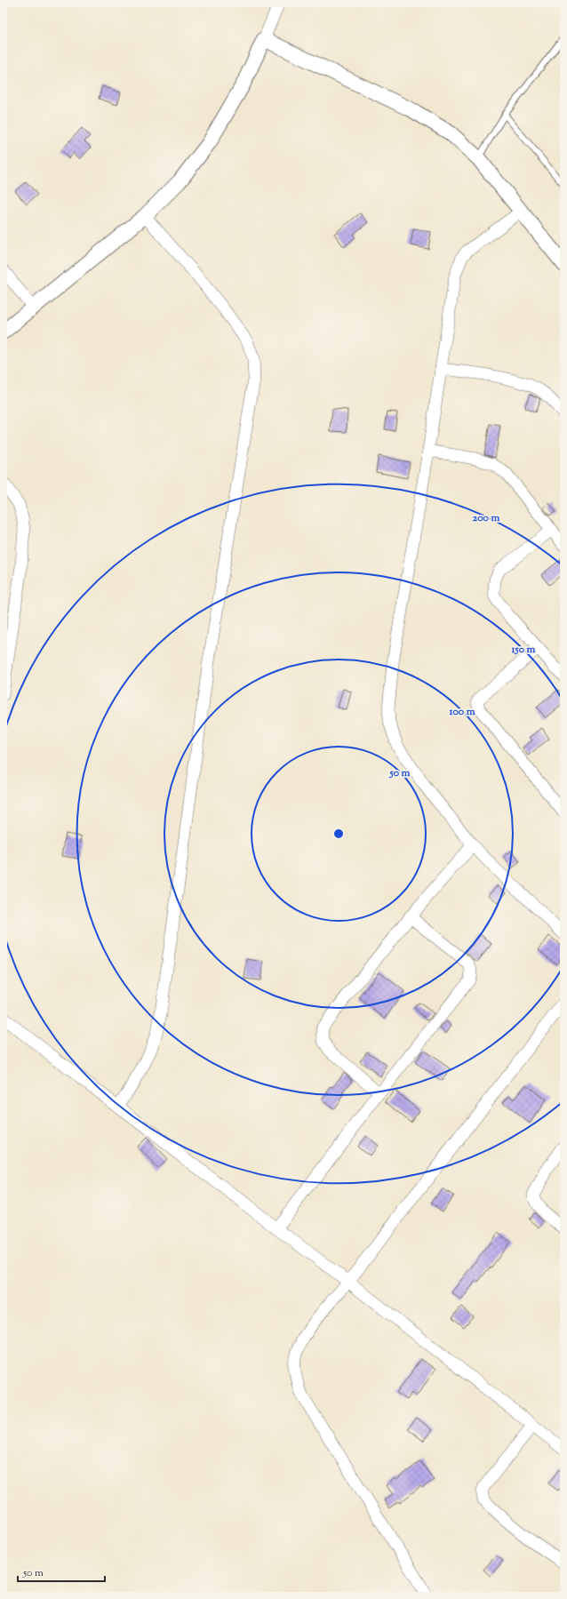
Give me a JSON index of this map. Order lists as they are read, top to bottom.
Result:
{
  "scale_bar": "50 m",
  "rings": [
    "200 m",
    "150 m",
    "100 m",
    "50 m"
  ]
}
